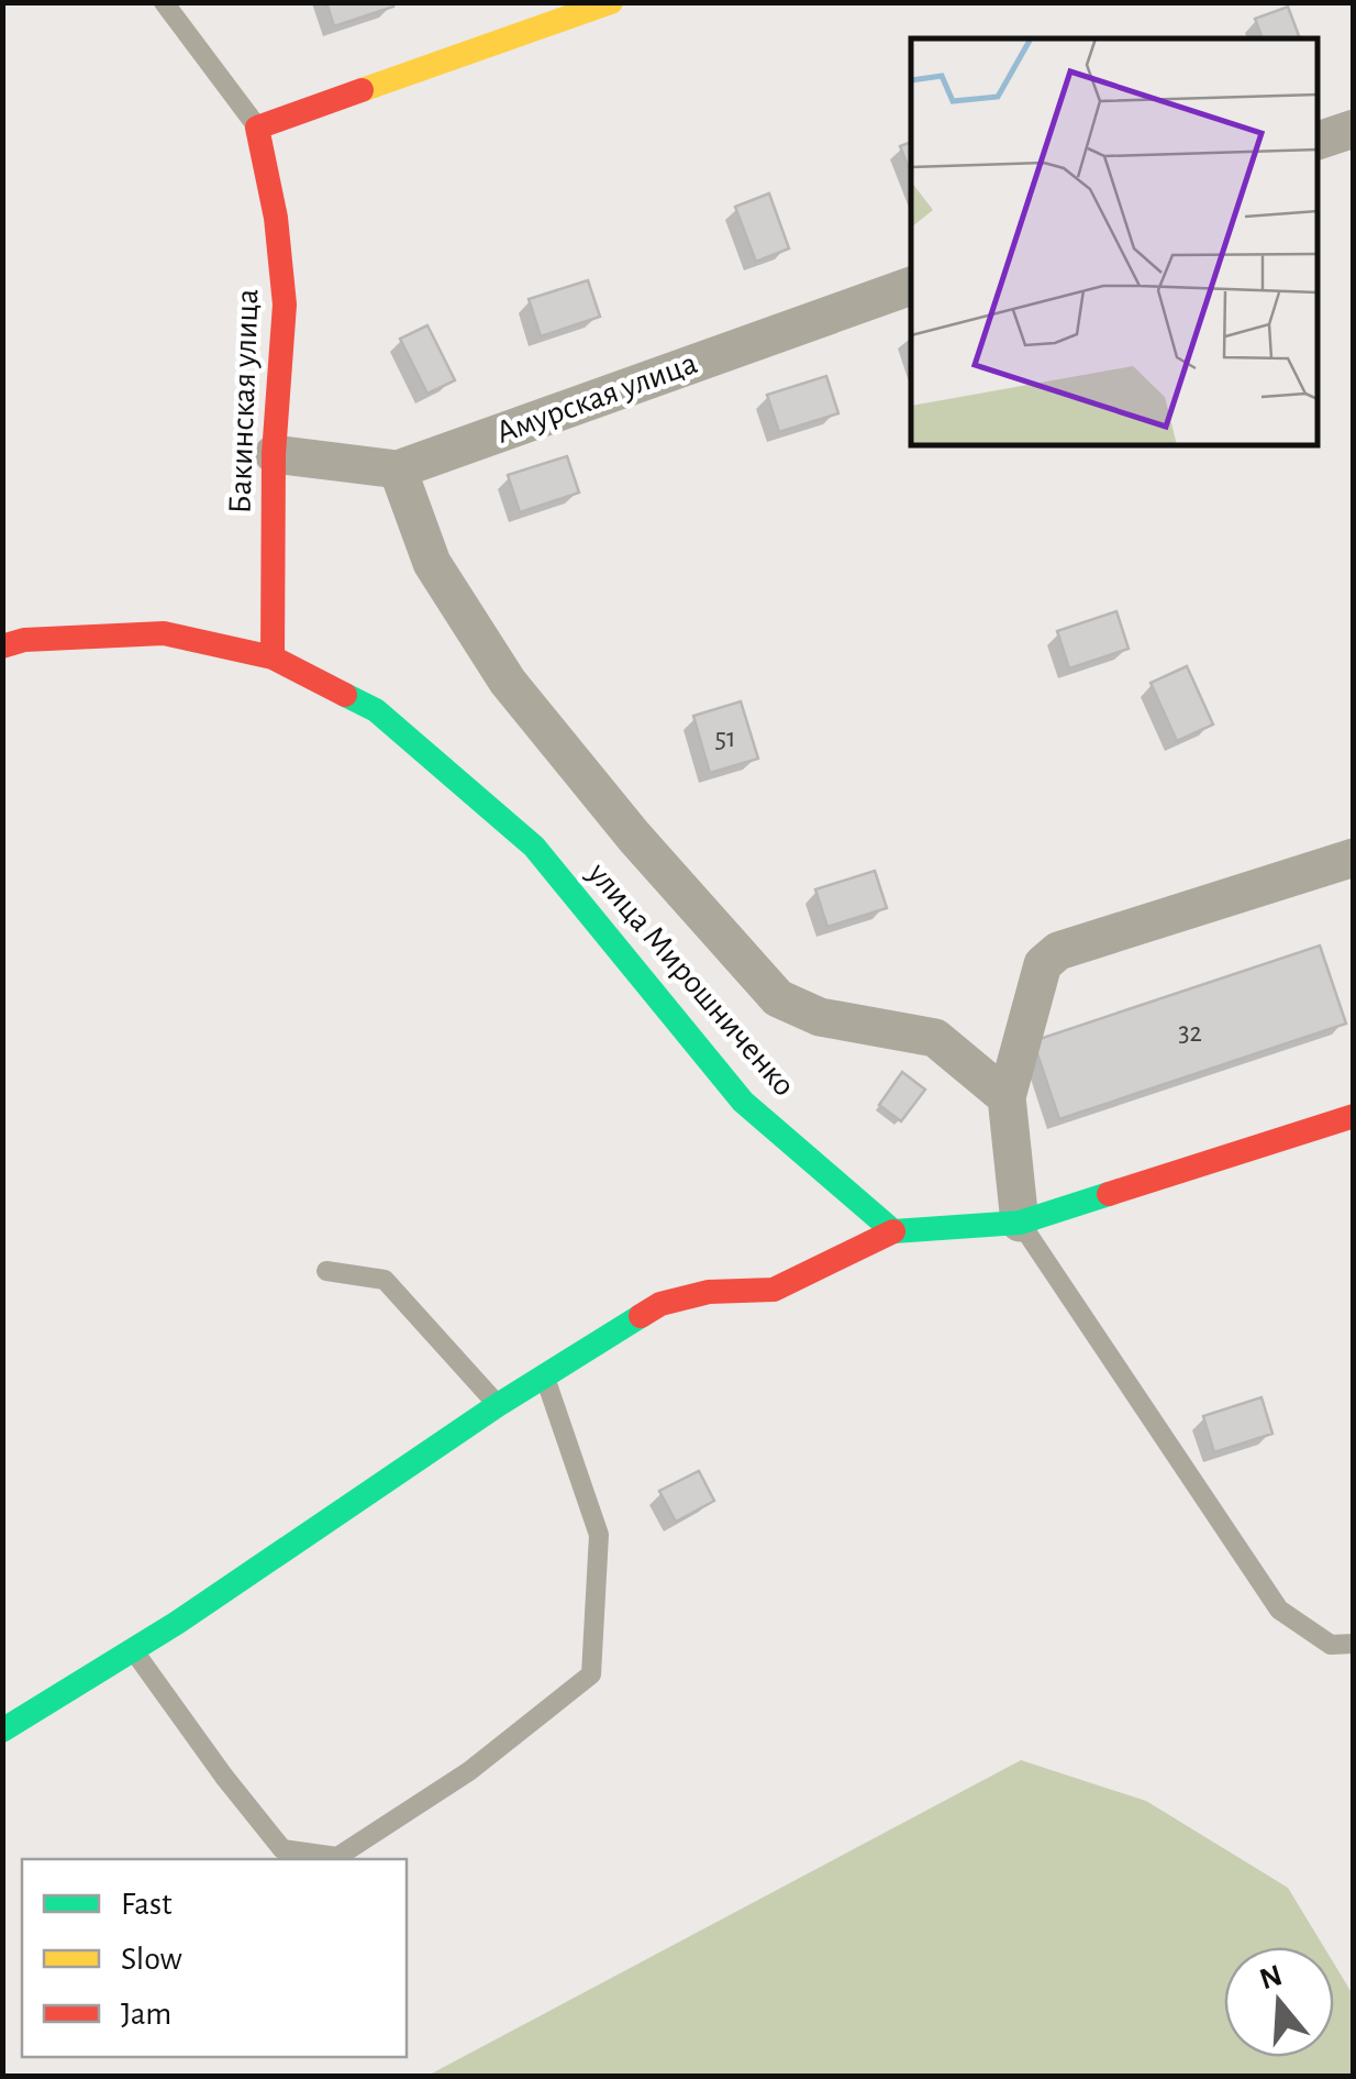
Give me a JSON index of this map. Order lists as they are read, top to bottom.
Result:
{
  "streets": {
    "street": ["Амурская улица", "Бакинская улица", "улица Мирошниченко"]
  },
  "crossings": [
    ["Амурская улица", "Бакинская улица"],
    ["Бакинская улица", "улица Мирошниченко"]
  ],
  "house_numbers": ["51", "32"],
  "legend": ["Fast", "Slow", "Jam"],
  "north": "top"
}
